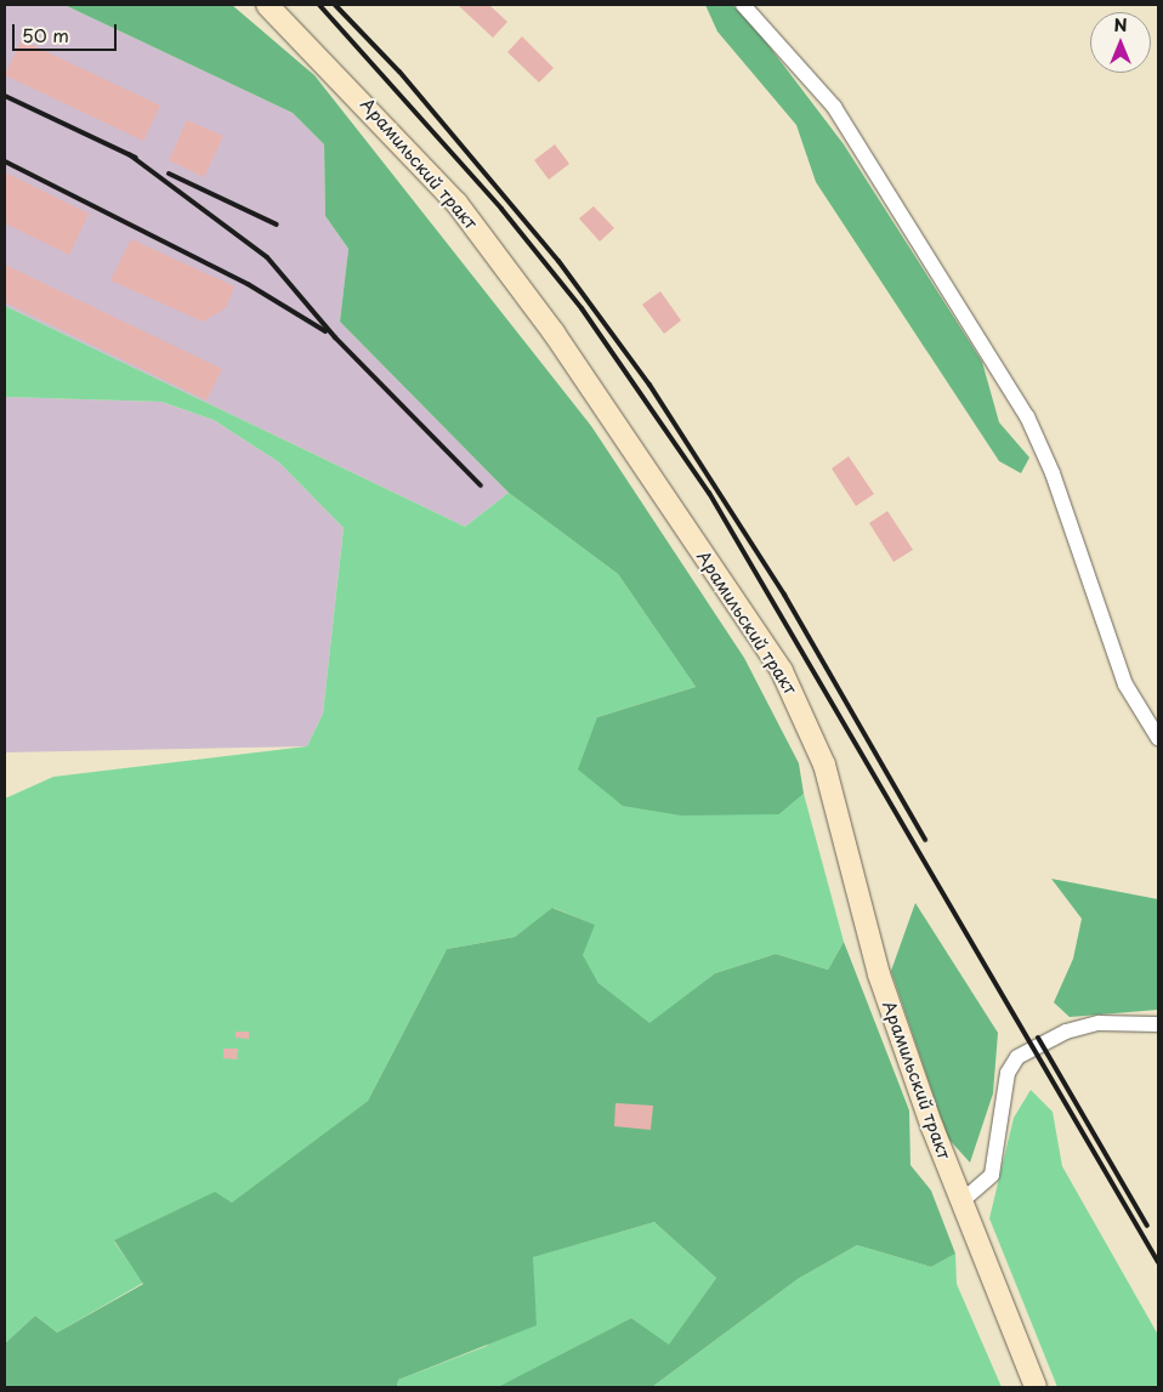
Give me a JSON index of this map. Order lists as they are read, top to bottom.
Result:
{
  "streets": {
    "main road": ["Арамильский тракт"]
  },
  "scale_bar": "50 m",
  "north": "top"
}
